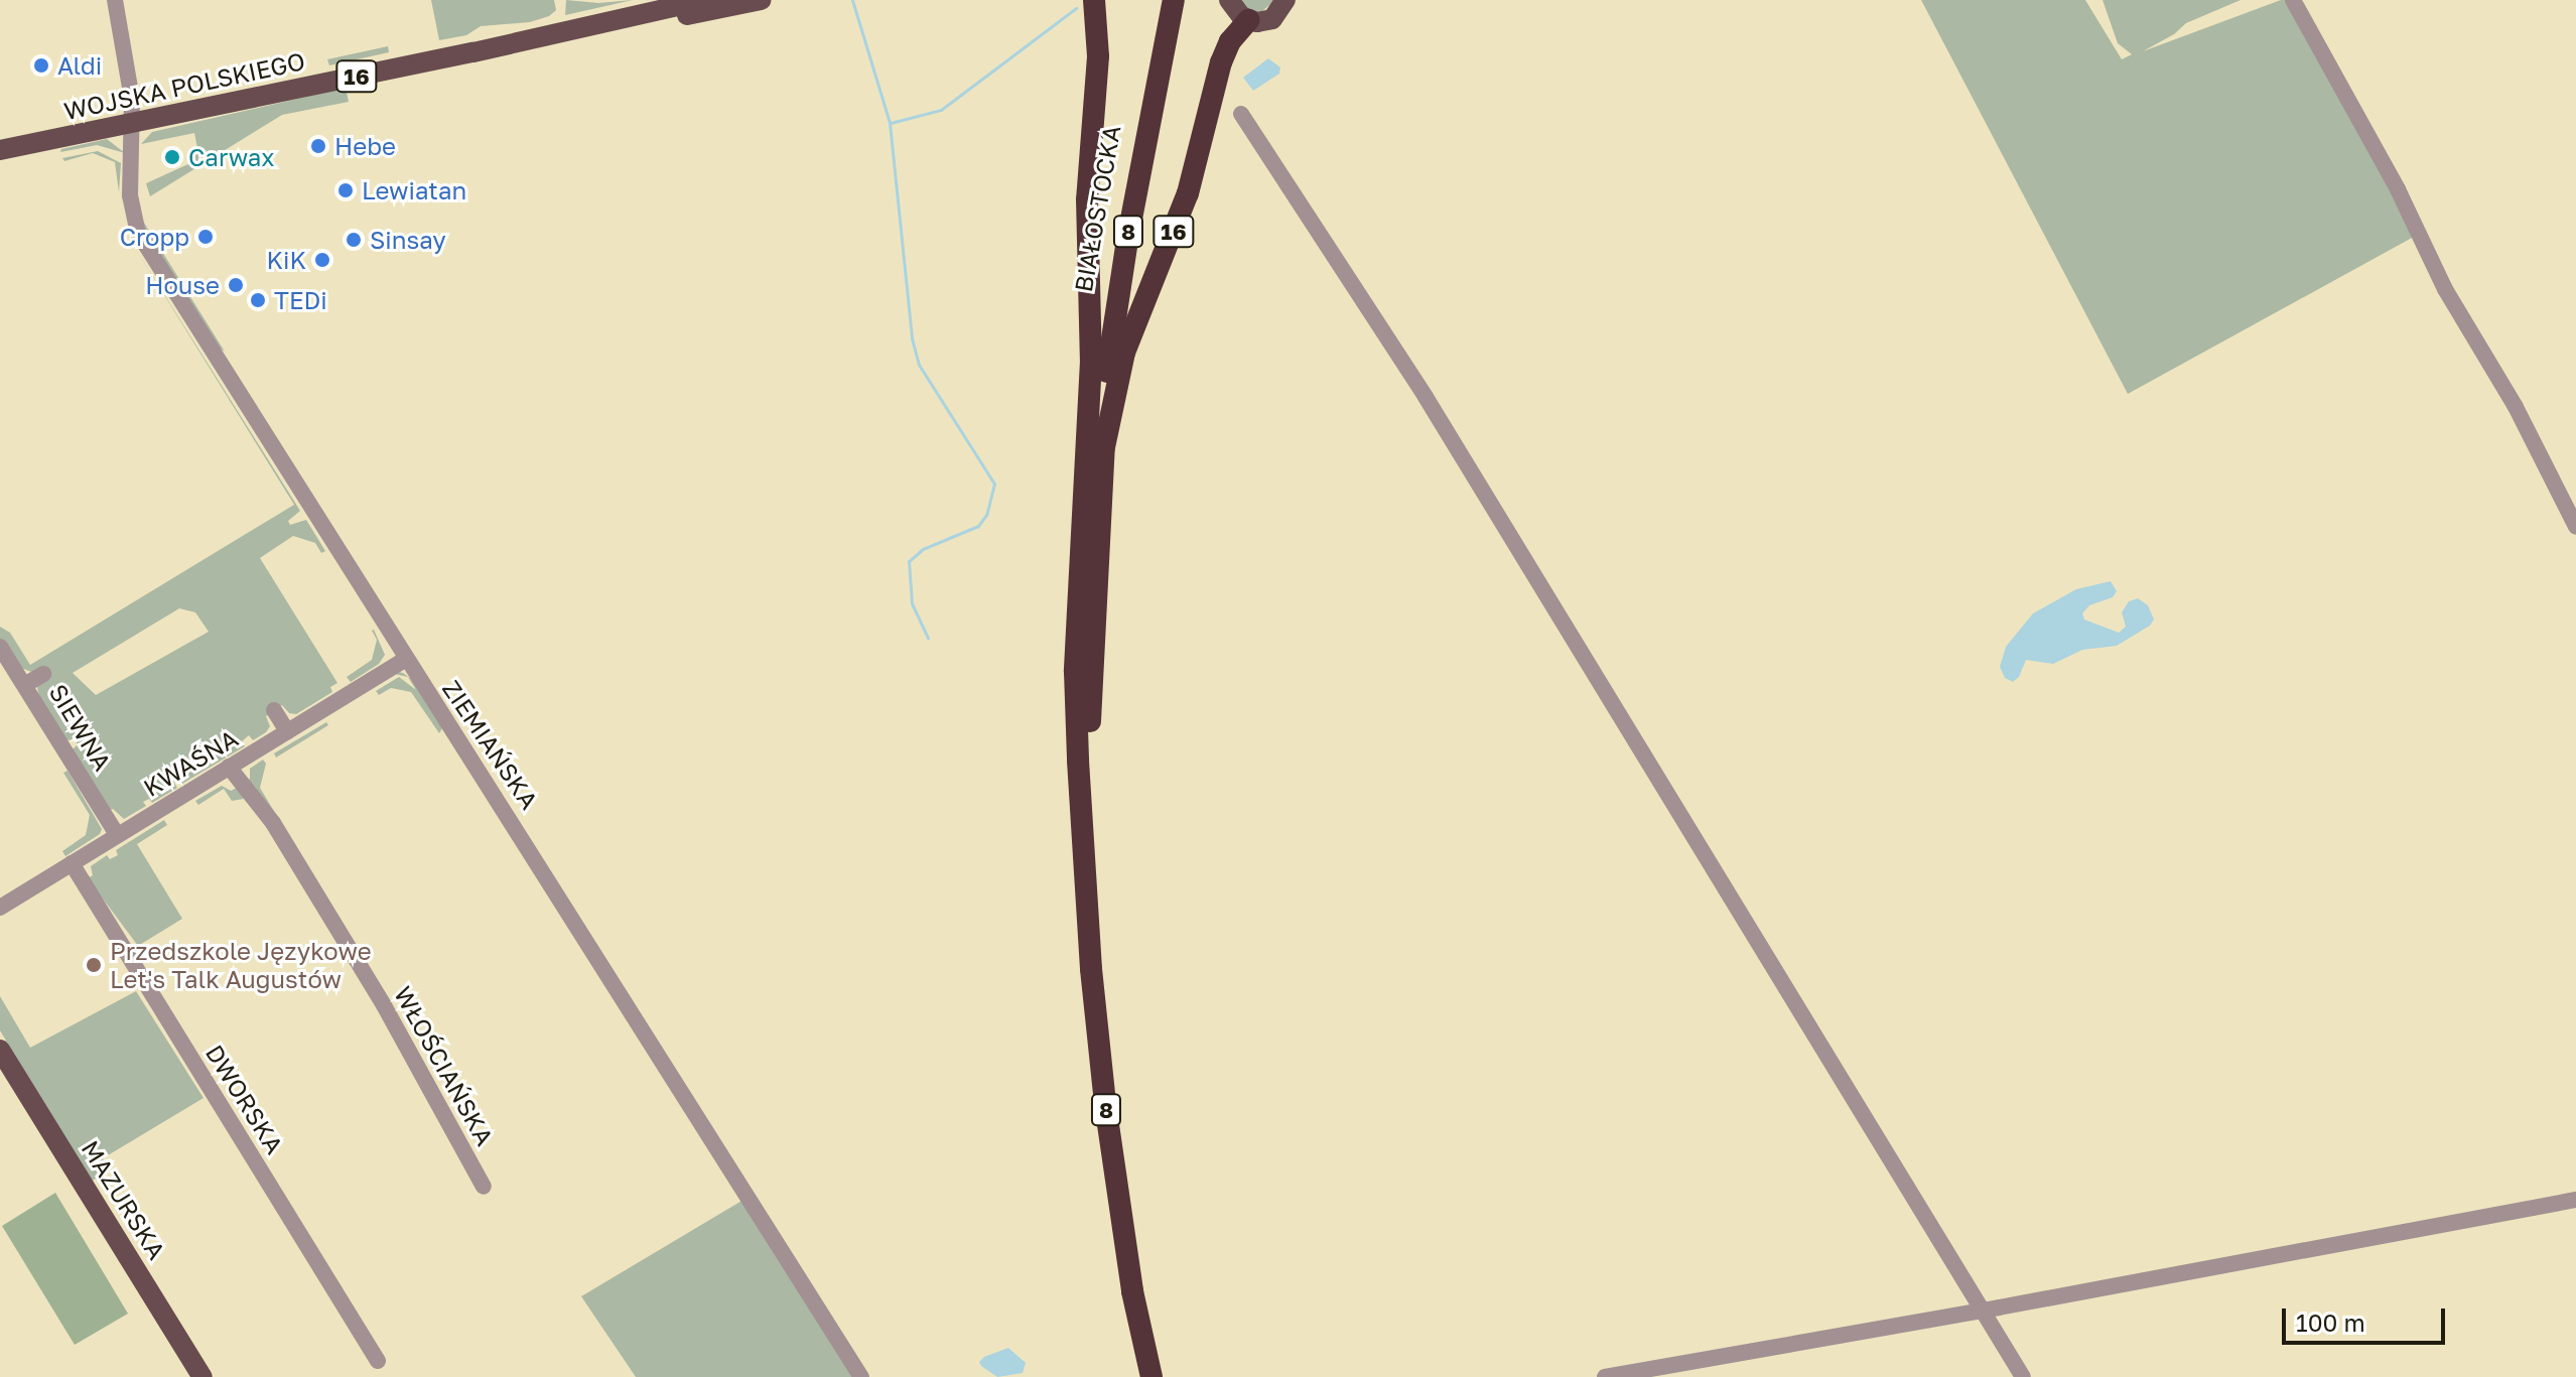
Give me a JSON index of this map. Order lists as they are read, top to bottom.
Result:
{
  "streets": {
    "highway": ["16", "BIAŁOSTOCKA", "8"],
    "main road": ["WOJSKA POLSKIEGO", "MAZURSKA"],
    "street": [
      "SIEWNA",
      "ZIEMIAŃSKA",
      "KWAŚNA",
      "WŁOŚCIAŃSKA",
      "DWORSKA"
    ]
  },
  "crossings": [
    ["16", "BIAŁOSTOCKA"],
    ["16", "8"],
    ["WOJSKA POLSKIEGO", "ZIEMIAŃSKA"],
    ["BIAŁOSTOCKA", "8"],
    ["SIEWNA", "KWAŚNA"],
    ["ZIEMIAŃSKA", "KWAŚNA"],
    ["KWAŚNA", "WŁOŚCIAŃSKA"],
    ["KWAŚNA", "DWORSKA"]
  ],
  "places": [
    "Aldi",
    "Hebe",
    "Carwax",
    "Lewiatan",
    "Cropp",
    "Sinsay",
    "KiK",
    "House",
    "TEDi",
    "Przedszkole Językowe Let's Talk Augustów"
  ],
  "scale_bar": "100 m"
}
